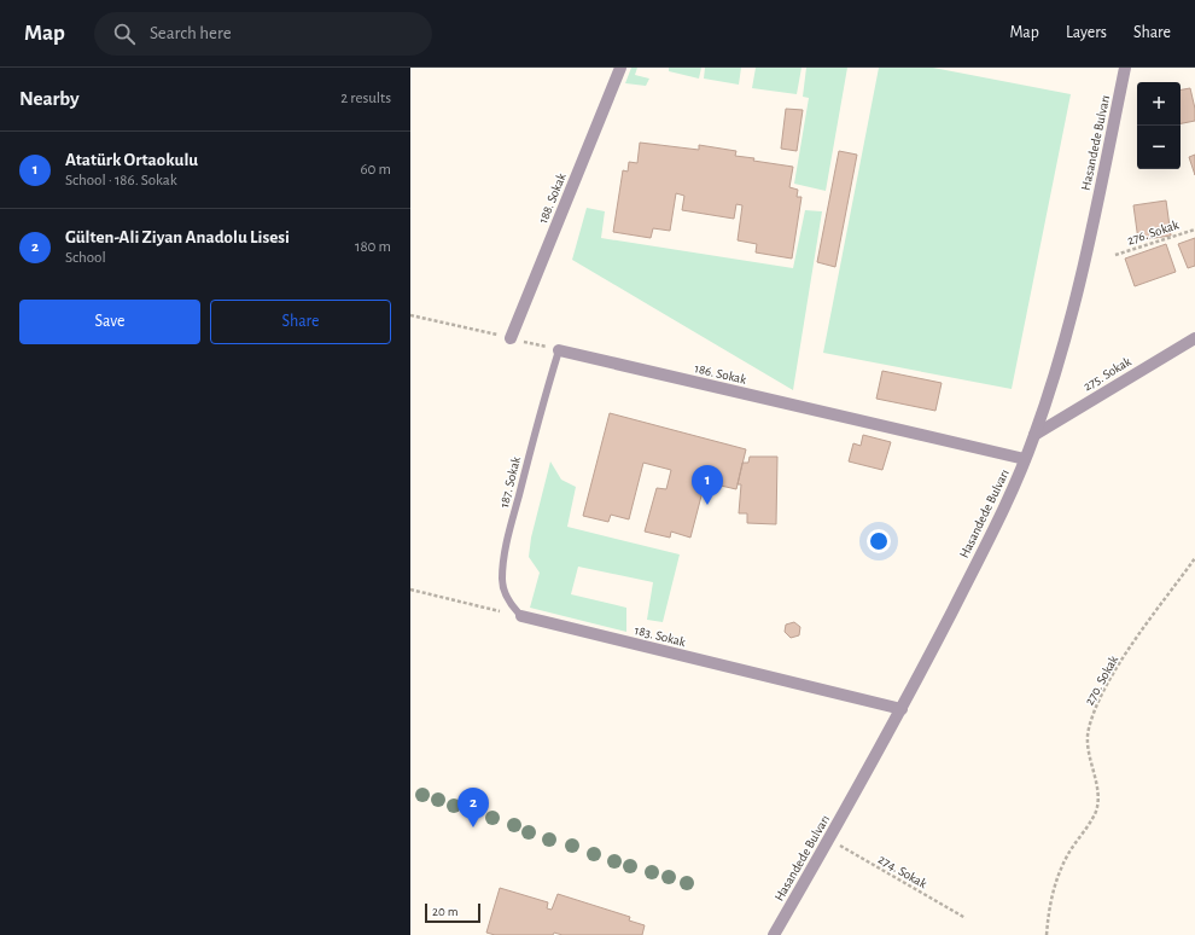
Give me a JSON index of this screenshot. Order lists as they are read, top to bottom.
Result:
{
  "streets": {
    "street": [
      "Hasandede Bulvarı",
      "188. Sokak",
      "186. Sokak",
      "275. Sokak",
      "183. Sokak"
    ],
    "lane": ["187. Sokak"],
    "path": ["276. Sokak", "270. Sokak", "274. Sokak"]
  },
  "crossings": [
    ["Hasandede Bulvarı", "186. Sokak"],
    ["Hasandede Bulvarı", "275. Sokak"],
    ["Hasandede Bulvarı", "183. Sokak"],
    ["Hasandede Bulvarı", "274. Sokak"],
    ["186. Sokak", "187. Sokak"],
    ["187. Sokak", "183. Sokak"]
  ],
  "scale_bar": "20 m",
  "page": {
    "header": "Map",
    "search": "Search here",
    "nav": ["Map", "Layers", "Share"],
    "heading": ["Nearby", "2 results"],
    "map_buttons": ["+", "−"],
    "list": [
      {
        "mark": "1",
        "name": "Atatürk Ortaokulu",
        "note": "School · 186. Sokak",
        "value": "60 m"
      },
      {
        "mark": "2",
        "name": "Gülten-Ali Ziyan Anadolu Lisesi",
        "note": "School",
        "value": "180 m"
      }
    ],
    "buttons": ["Save", "Share"],
    "pins": ["1", "2"],
    "scale": "20 m"
  }
}
